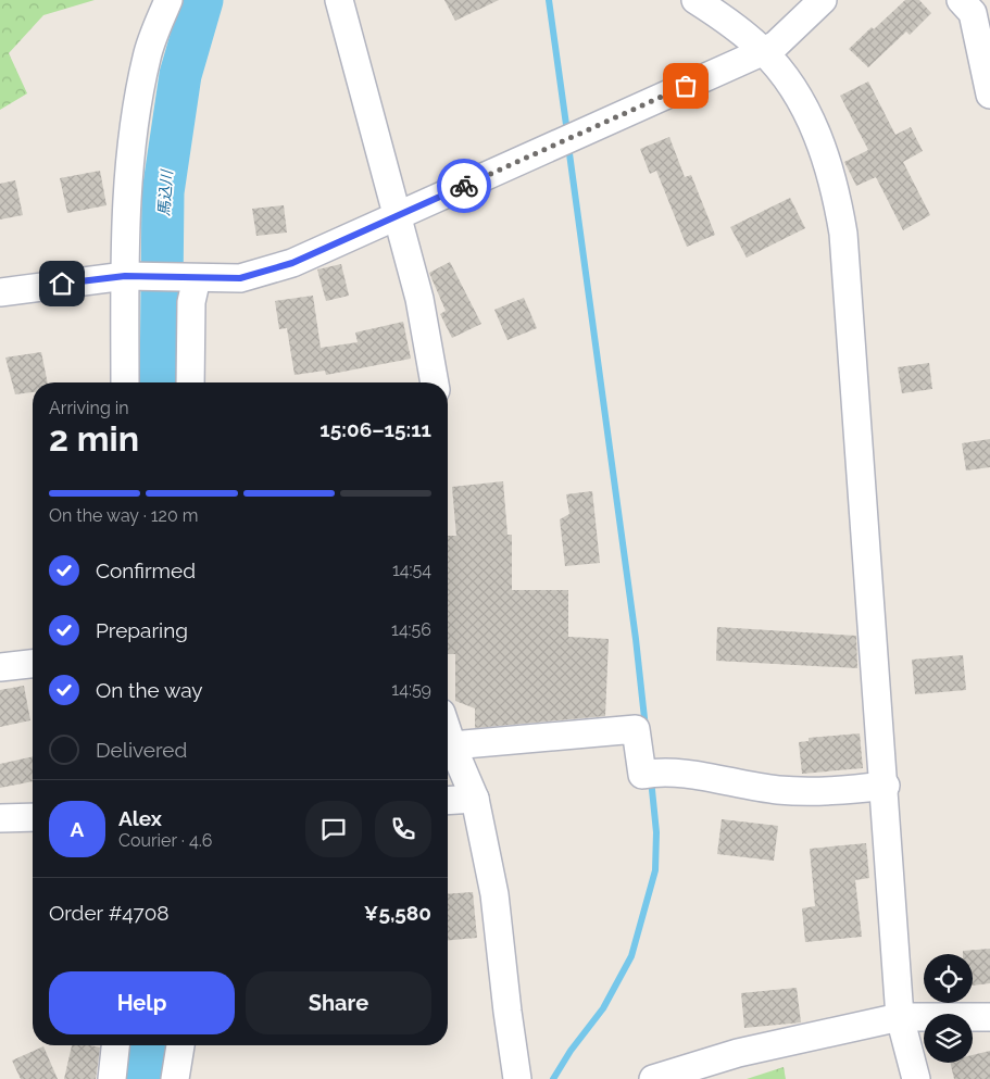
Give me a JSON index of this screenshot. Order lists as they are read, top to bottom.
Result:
{
  "water": ["馬込川"],
  "page": {
    "heading": ["2 min", "Arriving in", "15:06–15:11"],
    "panel": [
      "Alex",
      "Courier · 4.6",
      "Order #4708",
      "¥5,580"
    ],
    "bar": "On the way · 120 m",
    "list": [
      ["Confirmed", "14:54"],
      ["Preparing", "14:56"],
      ["On the way", "14:59"],
      "Delivered"
    ],
    "round": "A",
    "buttons": ["Help", "Share"]
  }
}
